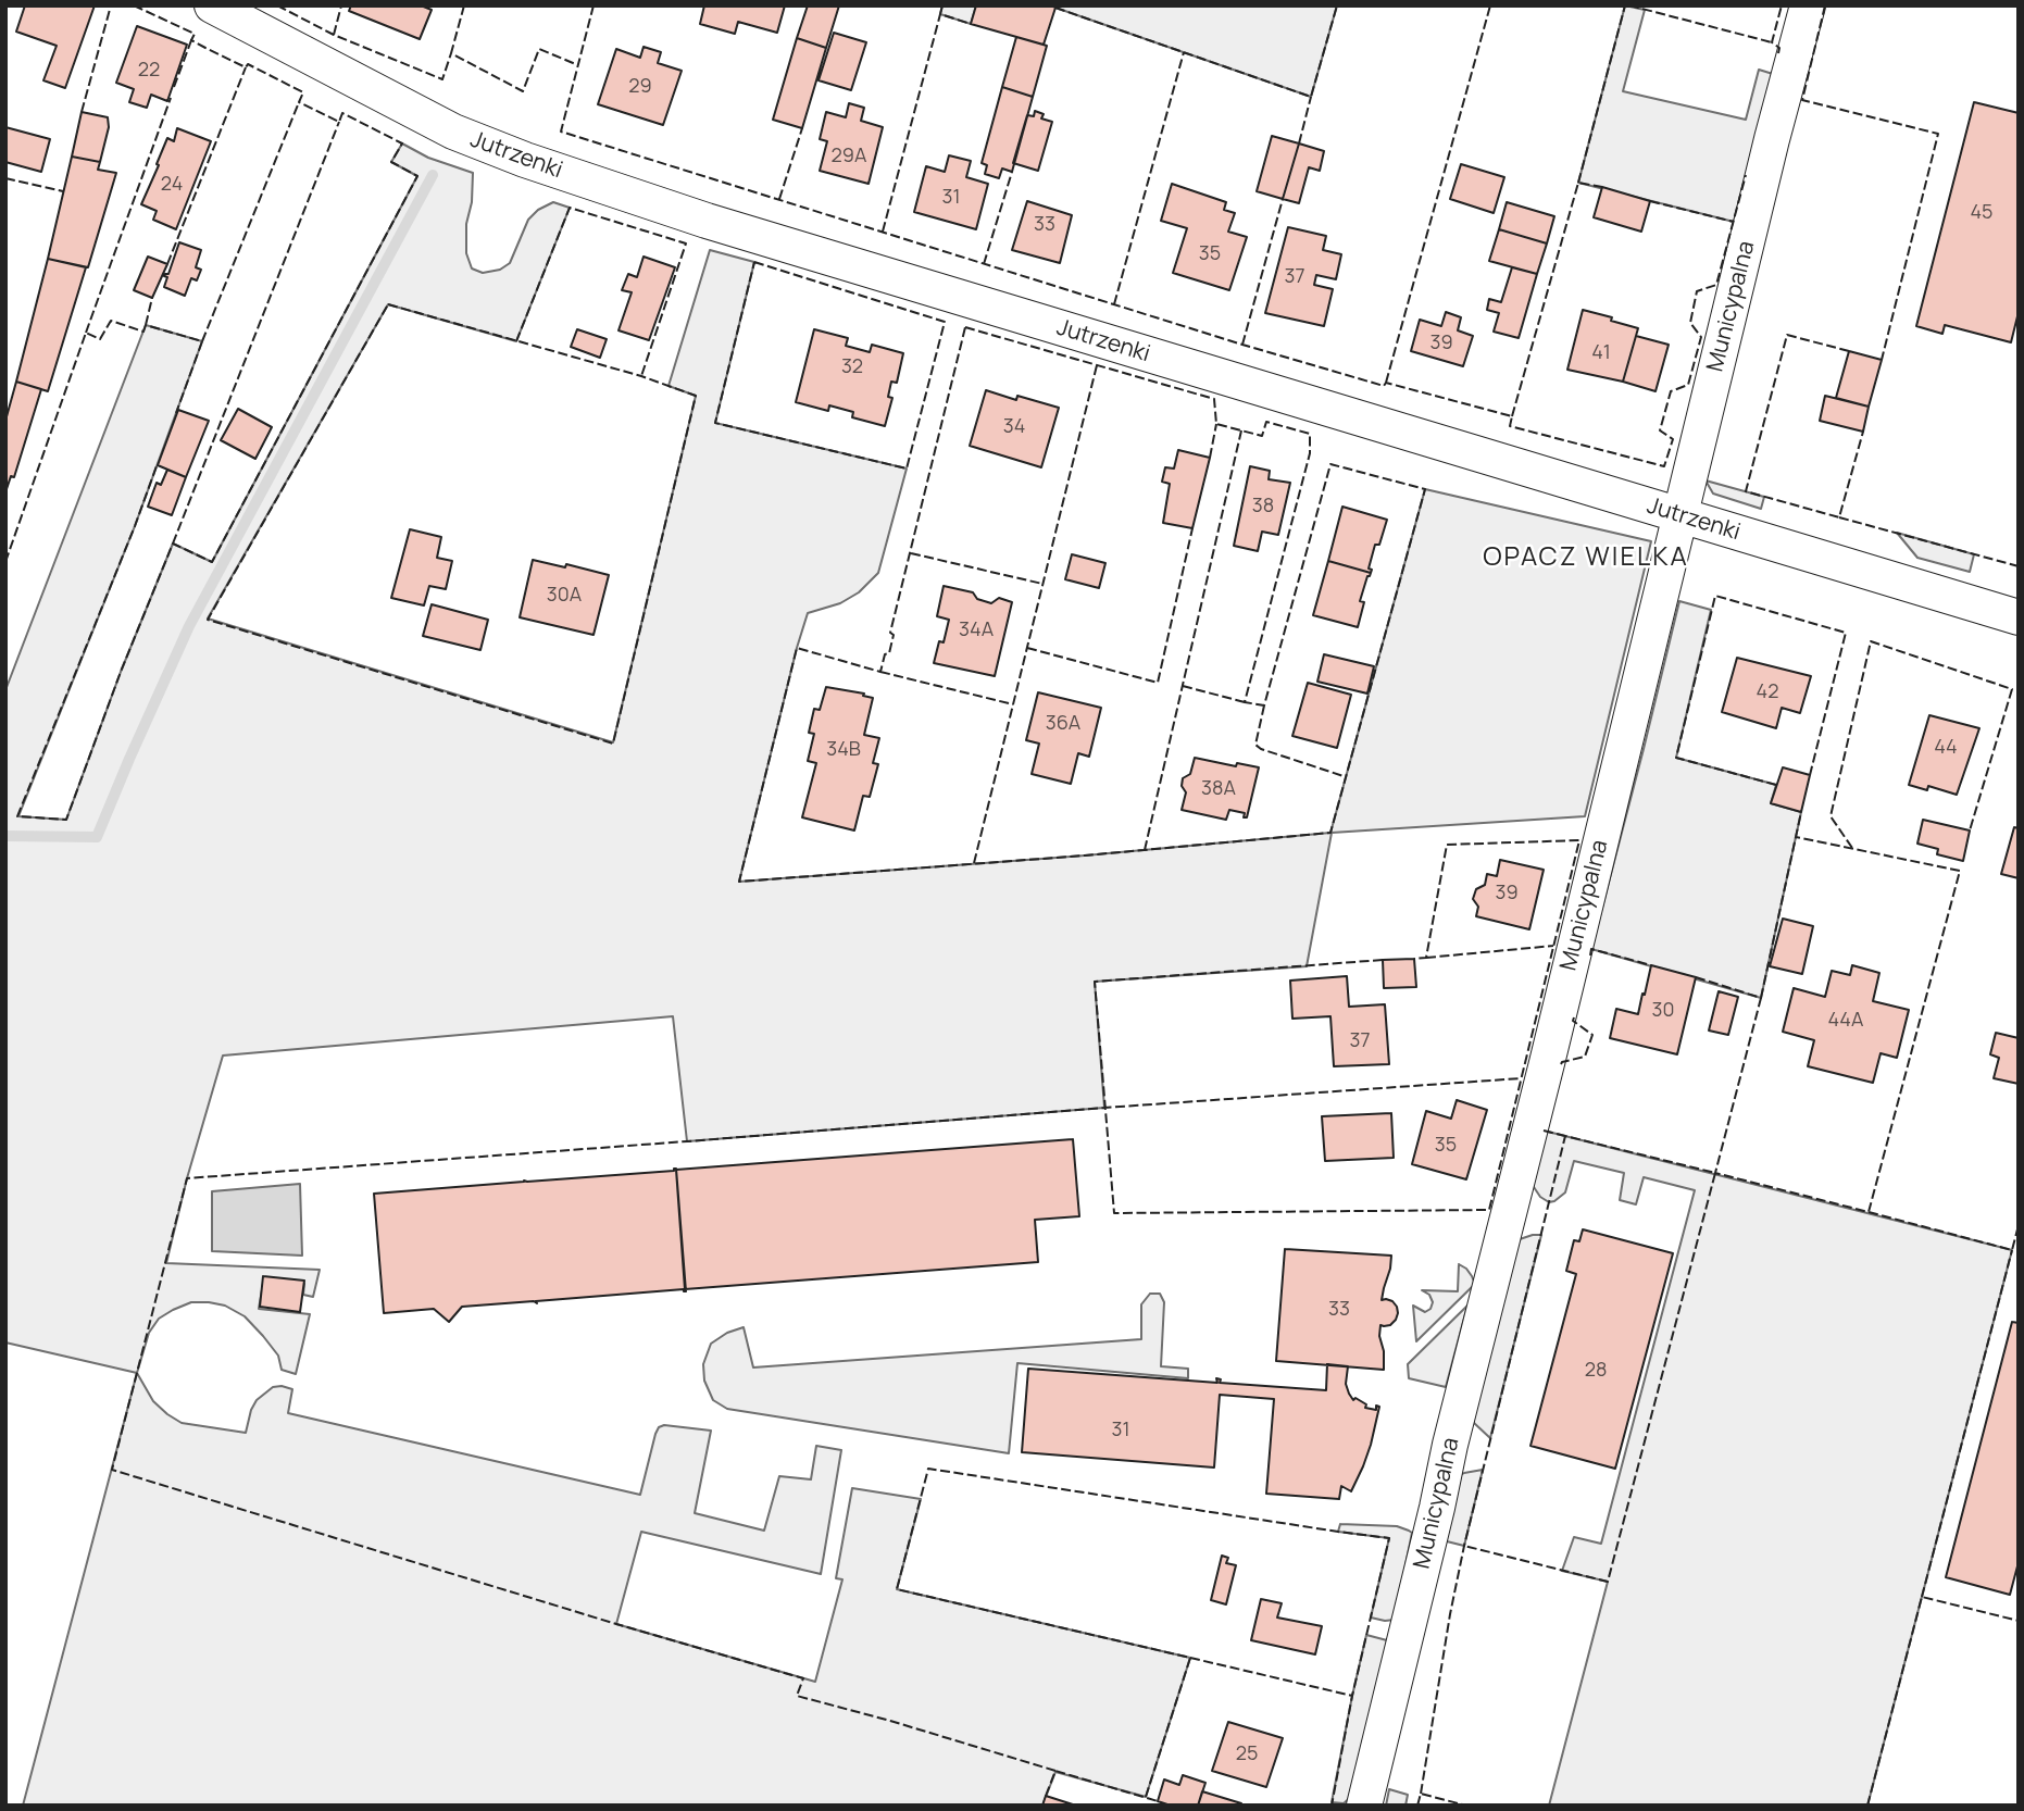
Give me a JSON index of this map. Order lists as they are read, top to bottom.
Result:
{
  "streets": {
    "street": ["Jutrzenki", "Municypalna"]
  },
  "crossings": [
    ["Jutrzenki", "Municypalna"]
  ],
  "districts": ["OPACZ WIELKA"],
  "house_numbers": [
    "22",
    "29",
    "29A",
    "24",
    "31",
    "45",
    "33",
    "35",
    "37",
    "39",
    "41",
    "32",
    "34",
    "38",
    "30A",
    "34A",
    "42",
    "36A",
    "44",
    "34B",
    "38A",
    "39",
    "30",
    "44A",
    "37",
    "35",
    "33",
    "28",
    "31",
    "25"
  ]
}
